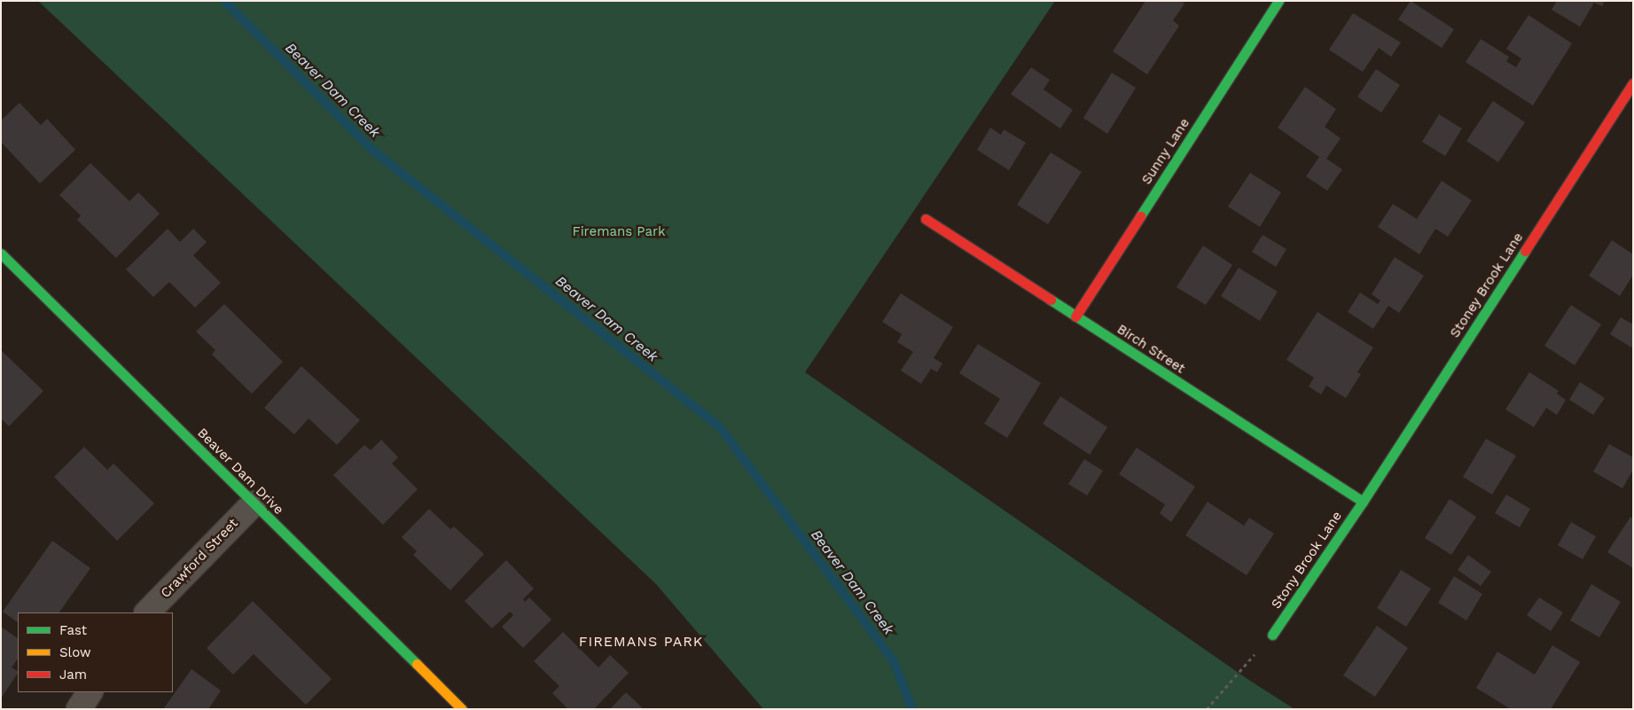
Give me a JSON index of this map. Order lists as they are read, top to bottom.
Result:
{
  "streets": {
    "street": [
      "Sunny Lane",
      "Stoney Brook Lane",
      "Birch Street",
      "Beaver Dam Drive",
      "Crawford Street",
      "Stony Brook Lane"
    ]
  },
  "crossings": [
    ["Sunny Lane", "Birch Street"],
    ["Stoney Brook Lane", "Birch Street"],
    ["Stoney Brook Lane", "Stony Brook Lane"],
    ["Birch Street", "Stony Brook Lane"],
    ["Beaver Dam Drive", "Crawford Street"]
  ],
  "districts": ["FIREMANS PARK"],
  "water": ["Beaver Dam Creek"],
  "parks": ["Firemans Park"],
  "legend": ["Fast", "Slow", "Jam"]
}
